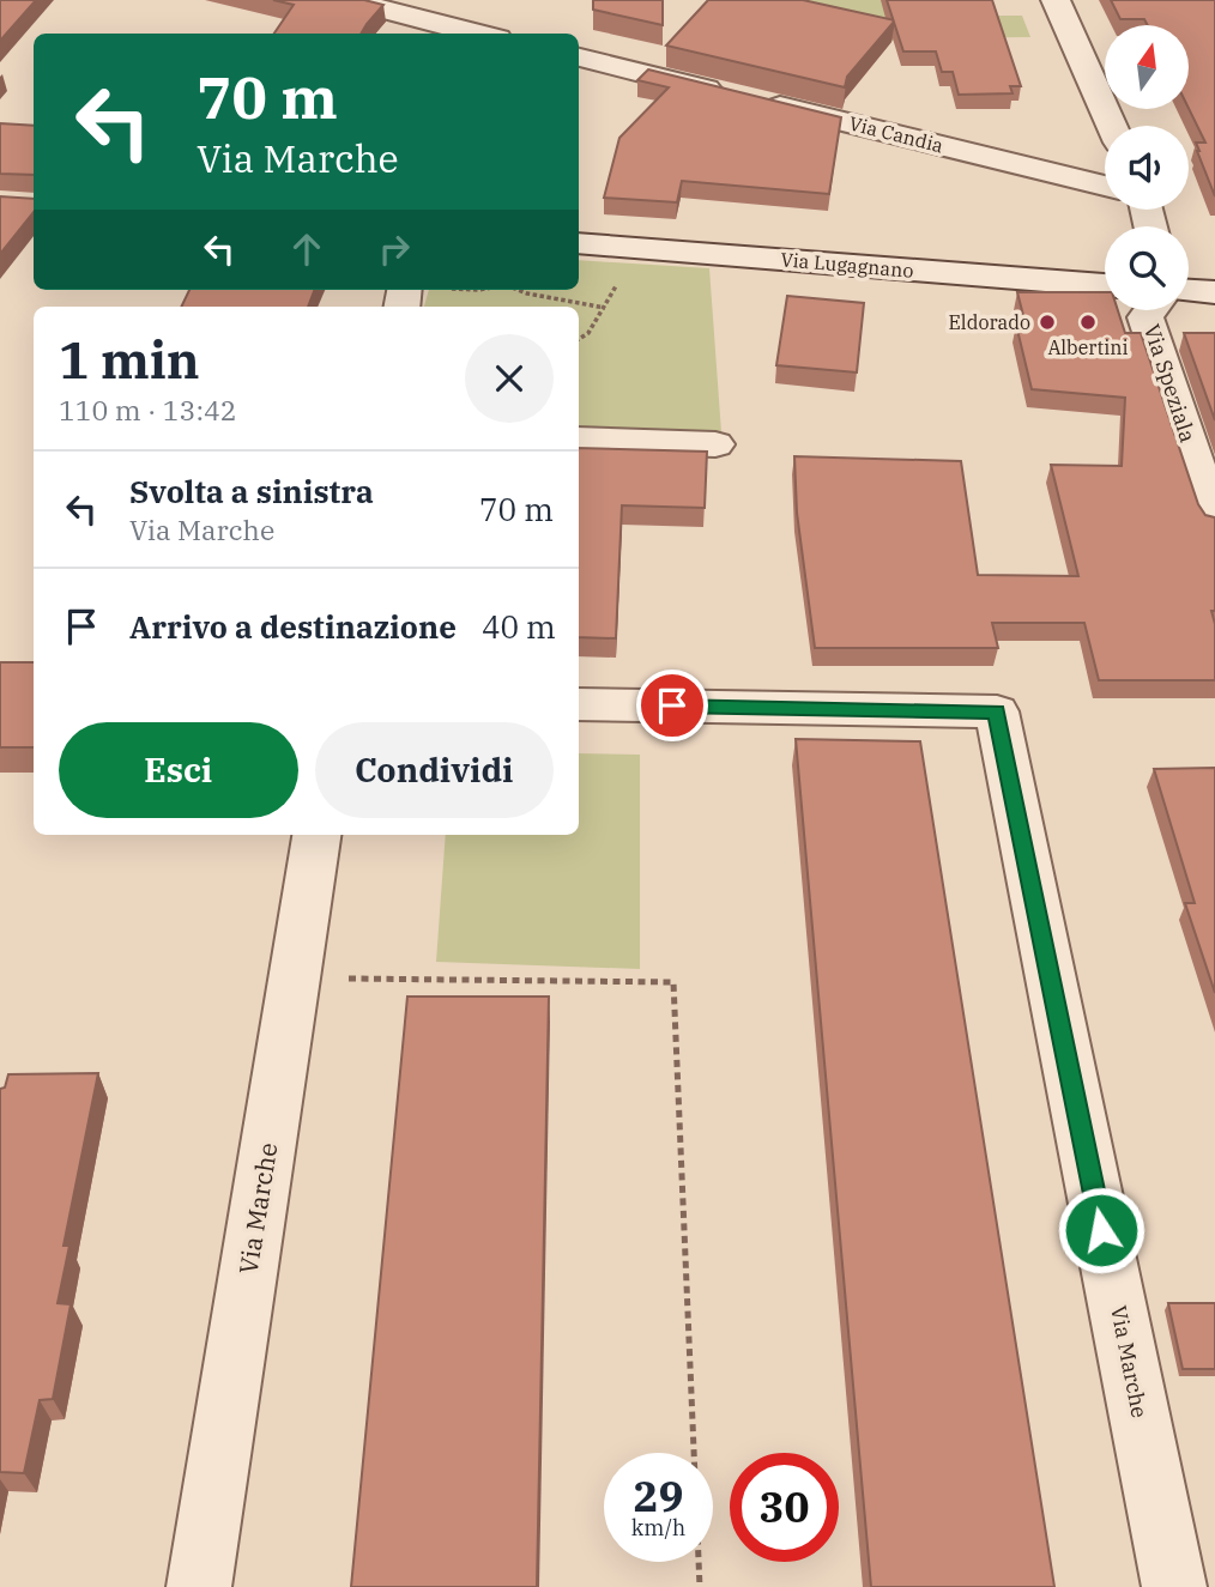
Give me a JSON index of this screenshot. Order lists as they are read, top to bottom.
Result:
{
  "streets": {
    "street": [
      "Via Candia",
      "Via Lugagnano",
      "Via Speziala",
      "Via Marche"
    ]
  },
  "places": ["Eldorado", "Albertini"],
  "north": "top",
  "page": {
    "turn": ["70 m", "Via Marche"],
    "heading": ["1 min", "110 m · 13:42"],
    "list": [
      {
        "name": "Svolta a sinistra",
        "note": "Via Marche",
        "value": "70 m"
      },
      {
        "name": "Arrivo a destinazione",
        "value": "40 m"
      }
    ],
    "buttons": ["Esci", "Condividi"],
    "speed": "29 km/h",
    "limit": "30"
  }
}
